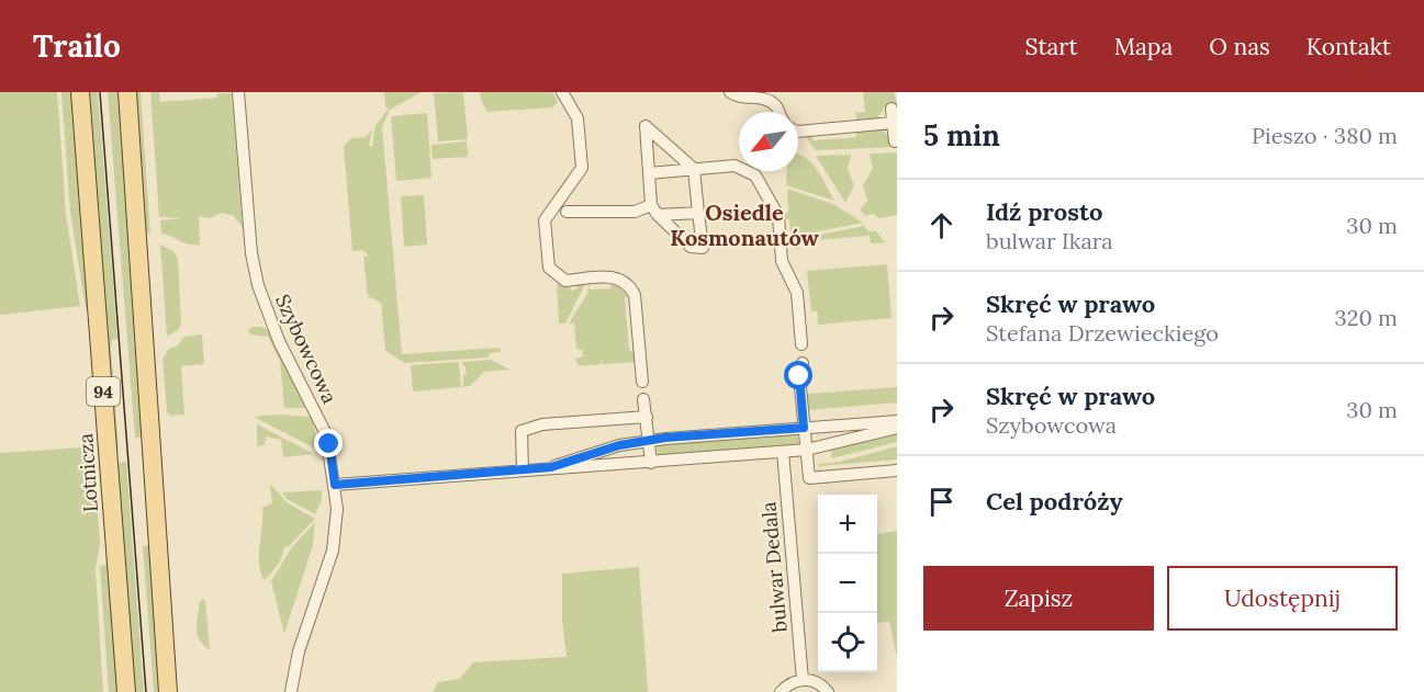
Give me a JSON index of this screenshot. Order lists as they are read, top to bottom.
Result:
{
  "streets": {
    "main road": ["94", "Lotnicza"],
    "street": ["Szybowcowa", "bulwar Dedala"]
  },
  "districts": ["Osiedle Kosmonautów"],
  "north": "bottom left",
  "page": {
    "header": "Trailo",
    "nav": [
      "Start",
      "Mapa",
      "O nas",
      "Kontakt"
    ],
    "heading": ["5 min", "Pieszo · 380 m"],
    "list": [
      ["Idź prosto", "bulwar Ikara", "30 m"],
      ["Skręć w prawo", "Stefana Drzewieckiego", "320 m"],
      ["Skręć w prawo", "Szybowcowa", "30 m"],
      "Cel podróży"
    ],
    "map_buttons": ["+", "−"],
    "buttons": ["Zapisz", "Udostępnij"]
  }
}
